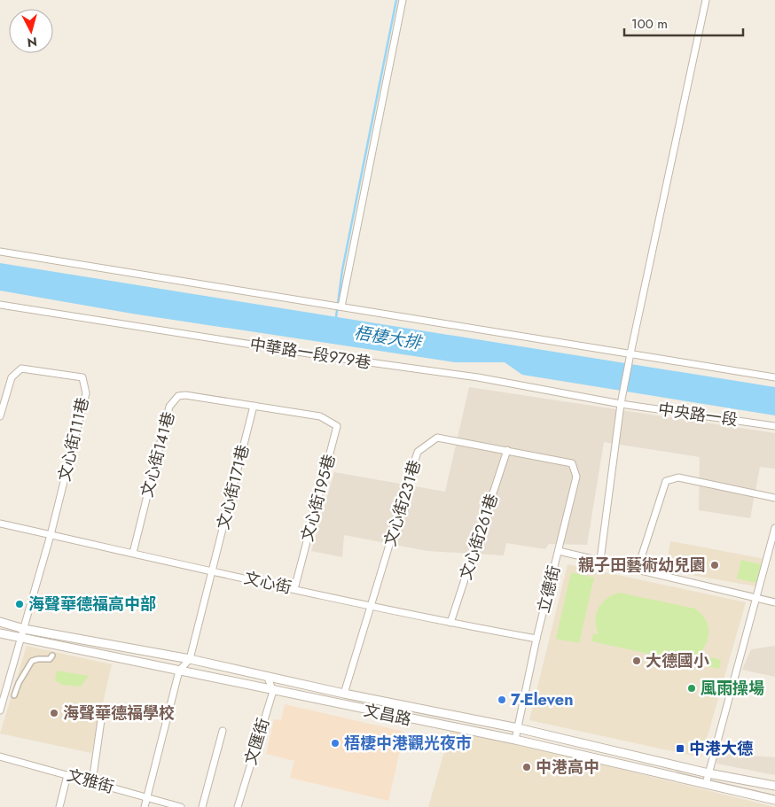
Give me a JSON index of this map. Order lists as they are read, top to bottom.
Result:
{
  "streets": {
    "street": [
      "中華路一段979巷",
      "中央路一段",
      "文心街111巷",
      "文心街141巷",
      "文心街171巷",
      "文心街195巷",
      "文心街231巷",
      "文心街261巷",
      "文心街",
      "立德街",
      "文昌路",
      "文匯街",
      "文雅街"
    ]
  },
  "crossings": [
    ["中華路一段979巷", "中央路一段"],
    ["文心街111巷", "文心街"],
    ["文心街141巷", "文心街171巷"],
    ["文心街141巷", "文心街195巷"],
    ["文心街141巷", "文心街"],
    ["文心街171巷", "文心街"],
    ["文心街171巷", "文昌路"],
    ["文心街195巷", "文心街"],
    ["文心街231巷", "文心街261巷"],
    ["文心街231巷", "文心街"],
    ["文心街231巷", "立德街"],
    ["文心街231巷", "文昌路"],
    ["文心街261巷", "文心街"],
    ["文心街", "立德街"],
    ["立德街", "文昌路"],
    ["文昌路", "文匯街"]
  ],
  "water": ["梧棲大排"],
  "places": {
    "other": [
      "親子田藝術幼兒園",
      "海聲華德福高中部",
      "大德國小",
      "風雨操場",
      "7-Eleven",
      "海聲華德福學校",
      "梧棲中港觀光夜市",
      "中港高中"
    ],
    "transit": ["中港大德"]
  },
  "scale_bar": "100 m",
  "north": "bottom"
}
